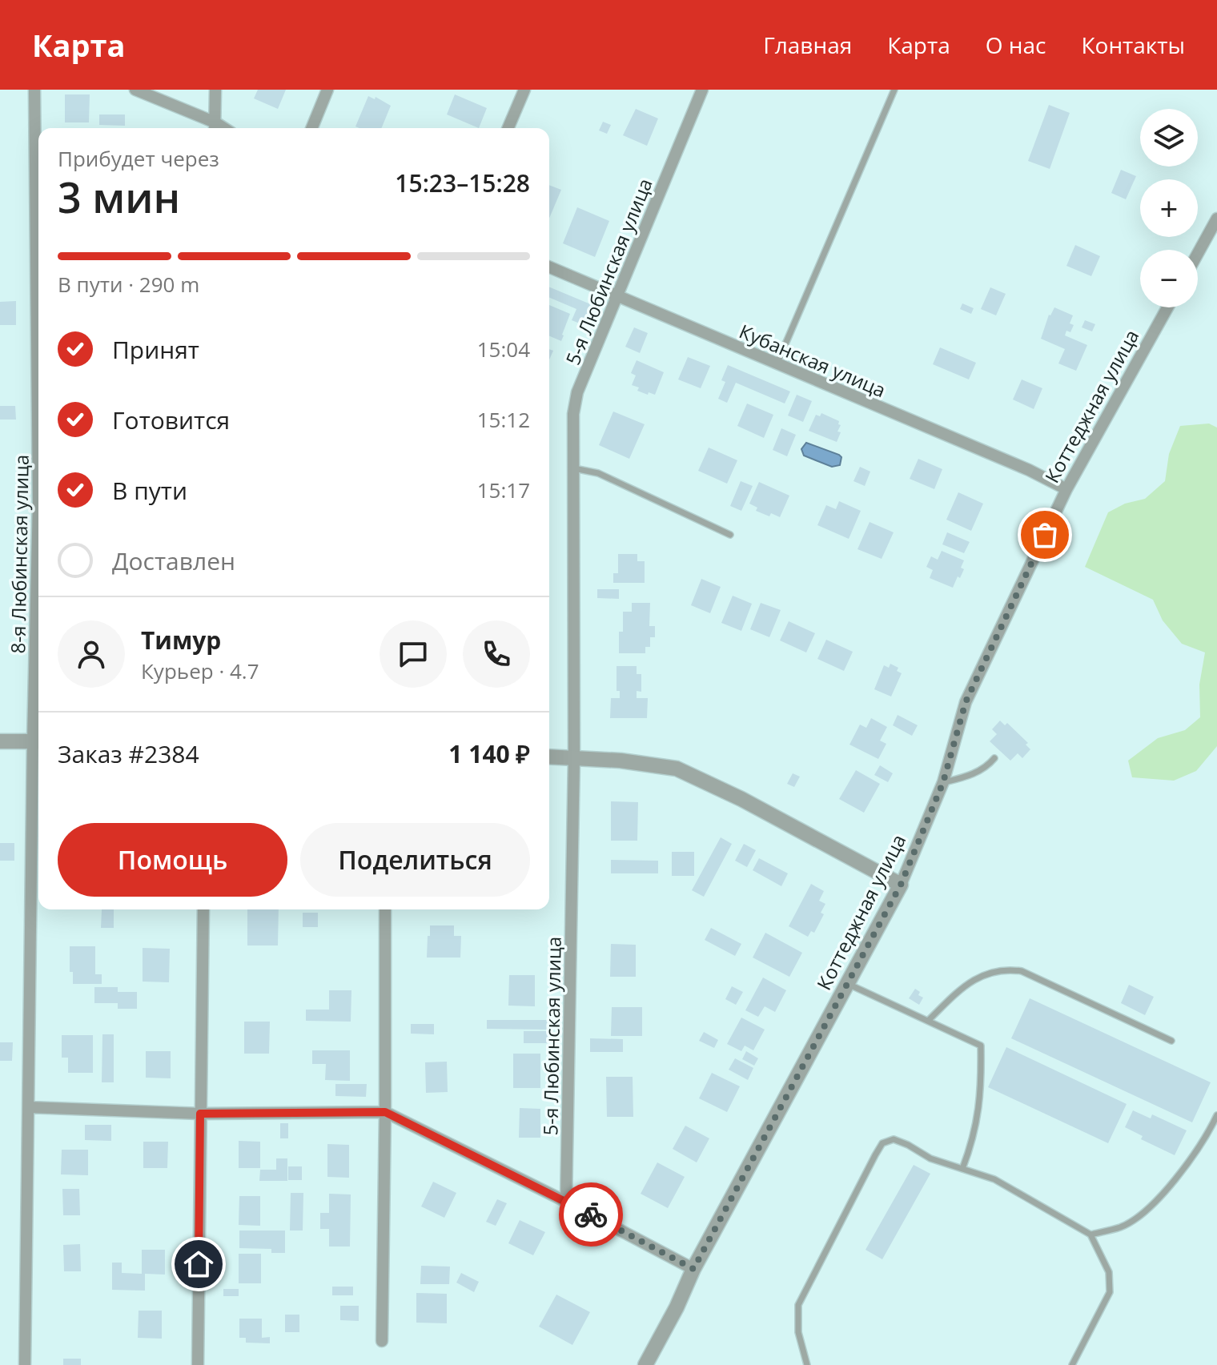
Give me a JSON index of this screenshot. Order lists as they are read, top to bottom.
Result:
{
  "streets": {
    "street": [
      "5-я Любинская улица",
      "Кубанская улица",
      "Коттеджная улица",
      "8-я Любинская улица"
    ]
  },
  "crossings": [
    ["5-я Любинская улица", "Кубанская улица"],
    ["Кубанская улица", "Коттеджная улица"]
  ],
  "page": {
    "header": "Карта",
    "nav": [
      "Главная",
      "Карта",
      "О нас",
      "Контакты"
    ],
    "map_buttons": ["+", "−"],
    "heading": ["3 мин", "Прибудет через", "15:23–15:28"],
    "panel": [
      "Тимур",
      "Курьер · 4.7",
      "Заказ #2384",
      "1 140 ₽"
    ],
    "bar": "В пути · 290 m",
    "list": [
      ["Принят", "15:04"],
      ["Готовится", "15:12"],
      ["В пути", "15:17"],
      "Доставлен"
    ],
    "buttons": ["Помощь", "Поделиться"]
  }
}
